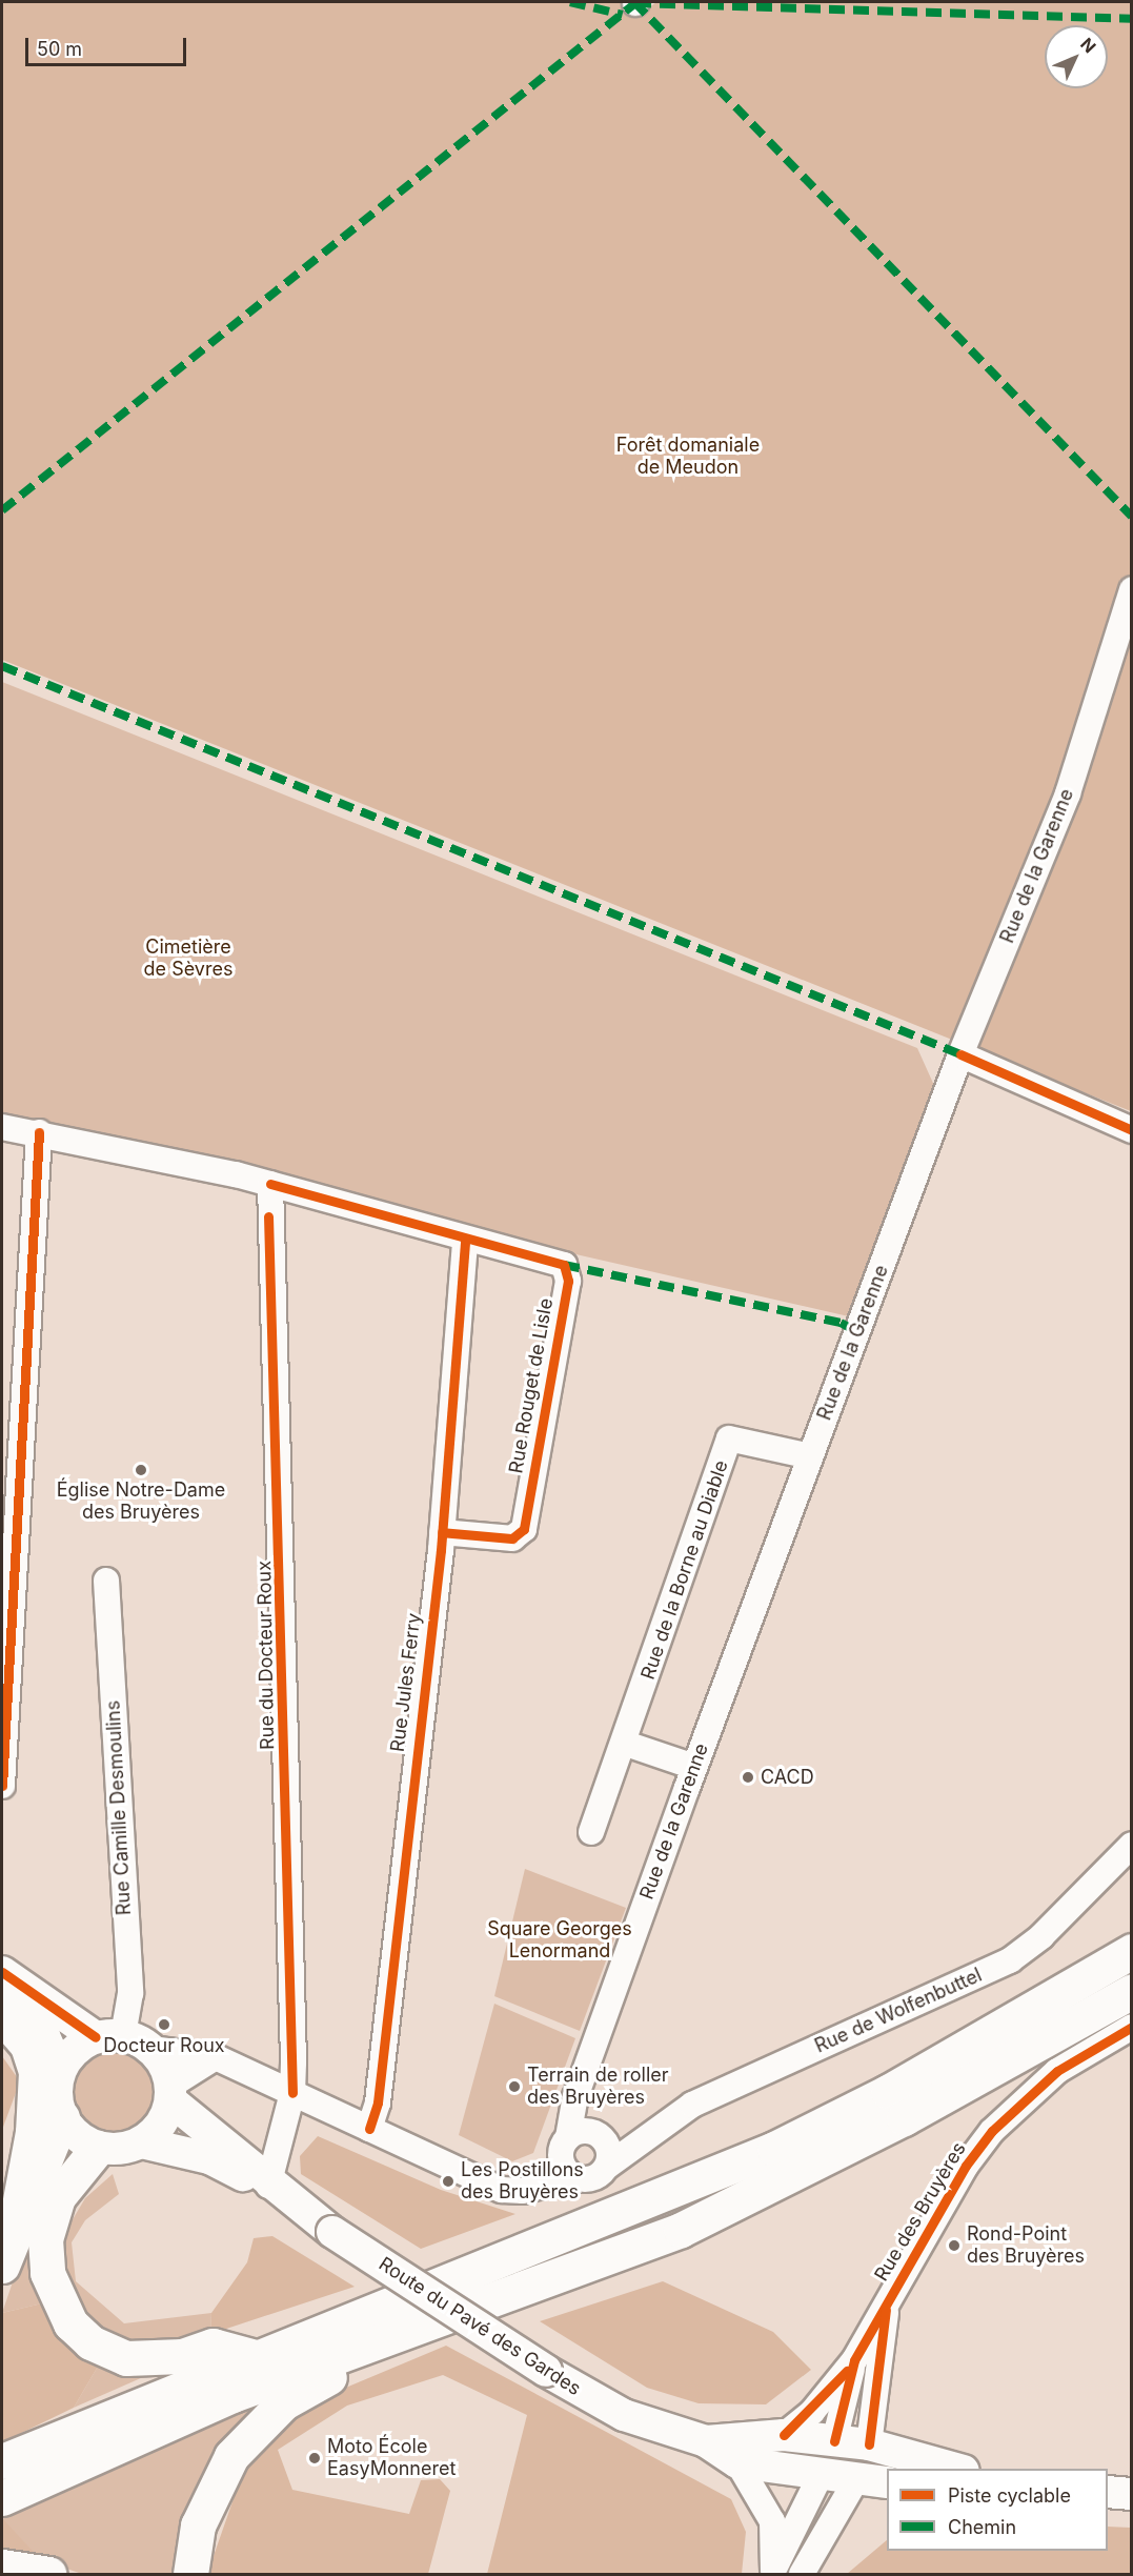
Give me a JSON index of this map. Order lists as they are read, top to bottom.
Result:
{
  "streets": {
    "main road": ["Route du Pavé des Gardes"],
    "street": [
      "Rue de la Garenne",
      "Rue Rouget de Lisle",
      "Rue de la Borne au Diable",
      "Rue du Docteur Roux",
      "Rue Jules Ferry",
      "Rue Camille Desmoulins",
      "Rue de Wolfenbuttel",
      "Rue des Bruyères"
    ]
  },
  "crossings": [
    ["Rue de la Garenne", "Rue de la Borne au Diable"],
    ["Rue de la Garenne", "Rue de Wolfenbuttel"],
    ["Rue Rouget de Lisle", "Rue du Docteur Roux"],
    ["Rue Rouget de Lisle", "Rue Jules Ferry"],
    ["Rue du Docteur Roux", "Route du Pavé des Gardes"],
    ["Rue Camille Desmoulins", "Route du Pavé des Gardes"],
    ["Rue des Bruyères", "Route du Pavé des Gardes"]
  ],
  "parks": ["Forêt domaniale de Meudon", "Cimetière de Sèvres", "Square Georges Lenormand"],
  "places": [
    "Église Notre-Dame des Bruyères",
    "CACD",
    "Docteur Roux",
    "Terrain de roller des Bruyères",
    "Les Postillons des Bruyères",
    "Rond-Point des Bruyères",
    "Moto École EasyMonneret"
  ],
  "legend": ["Piste cyclable", "Chemin"],
  "scale_bar": "50 m",
  "north": "top right"
}
